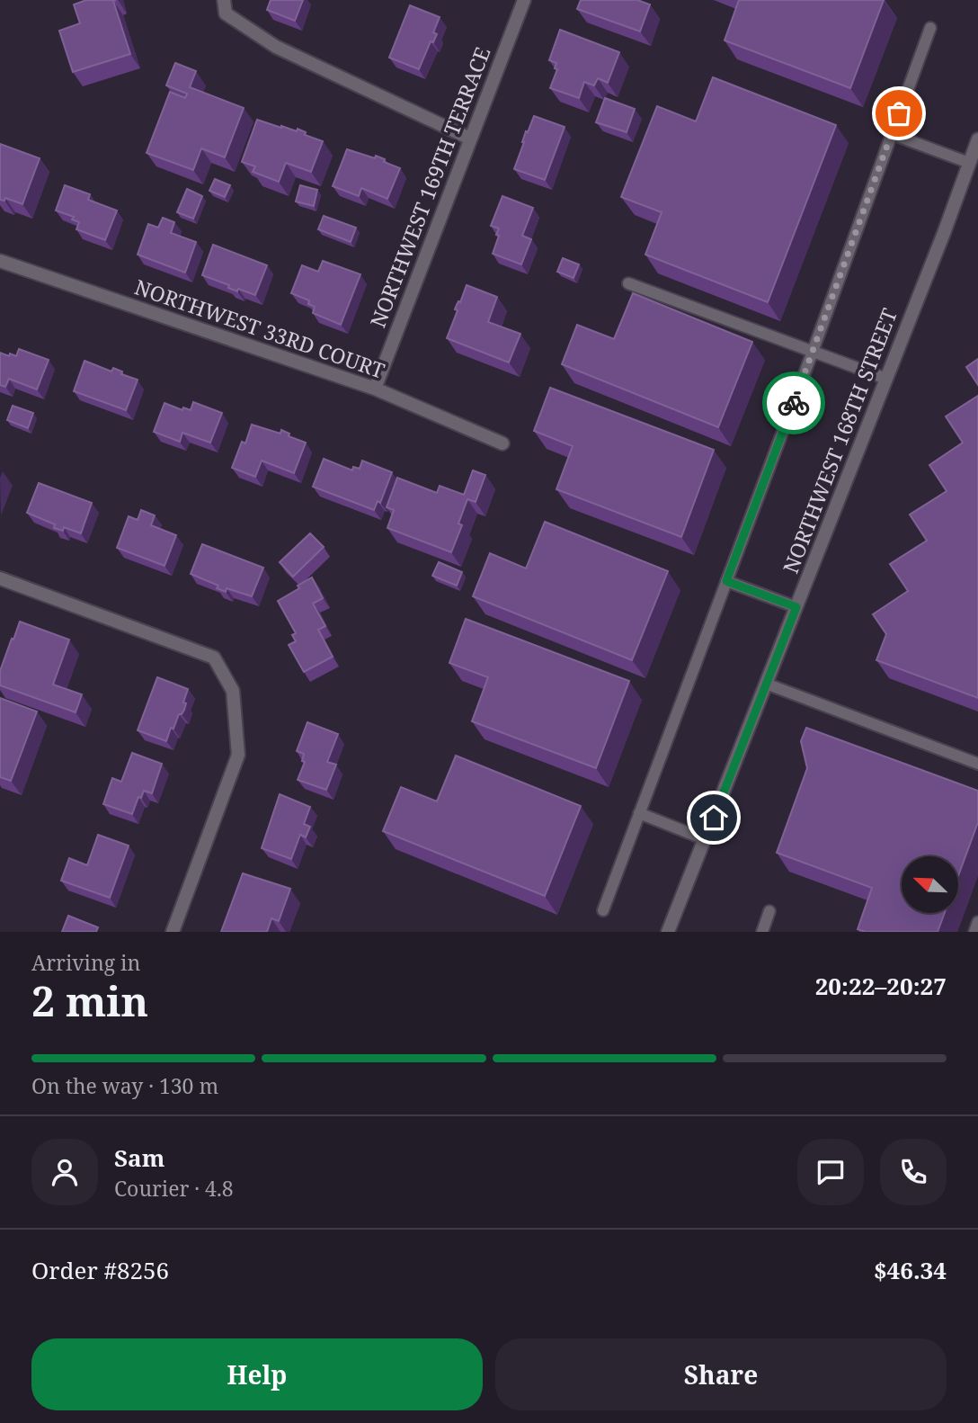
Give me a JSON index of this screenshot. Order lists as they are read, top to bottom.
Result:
{
  "streets": {
    "street": ["NORTHWEST 169TH TERRACE", "NORTHWEST 33RD COURT", "NORTHWEST 168TH STREET"]
  },
  "crossings": [
    ["NORTHWEST 169TH TERRACE", "NORTHWEST 33RD COURT"]
  ],
  "north": "top left",
  "page": {
    "heading": ["2 min", "Arriving in", "20:22–20:27"],
    "panel": [
      "Sam",
      "Courier · 4.8",
      "Order #8256",
      "$46.34"
    ],
    "bar": "On the way · 130 m",
    "buttons": ["Help", "Share"]
  }
}
